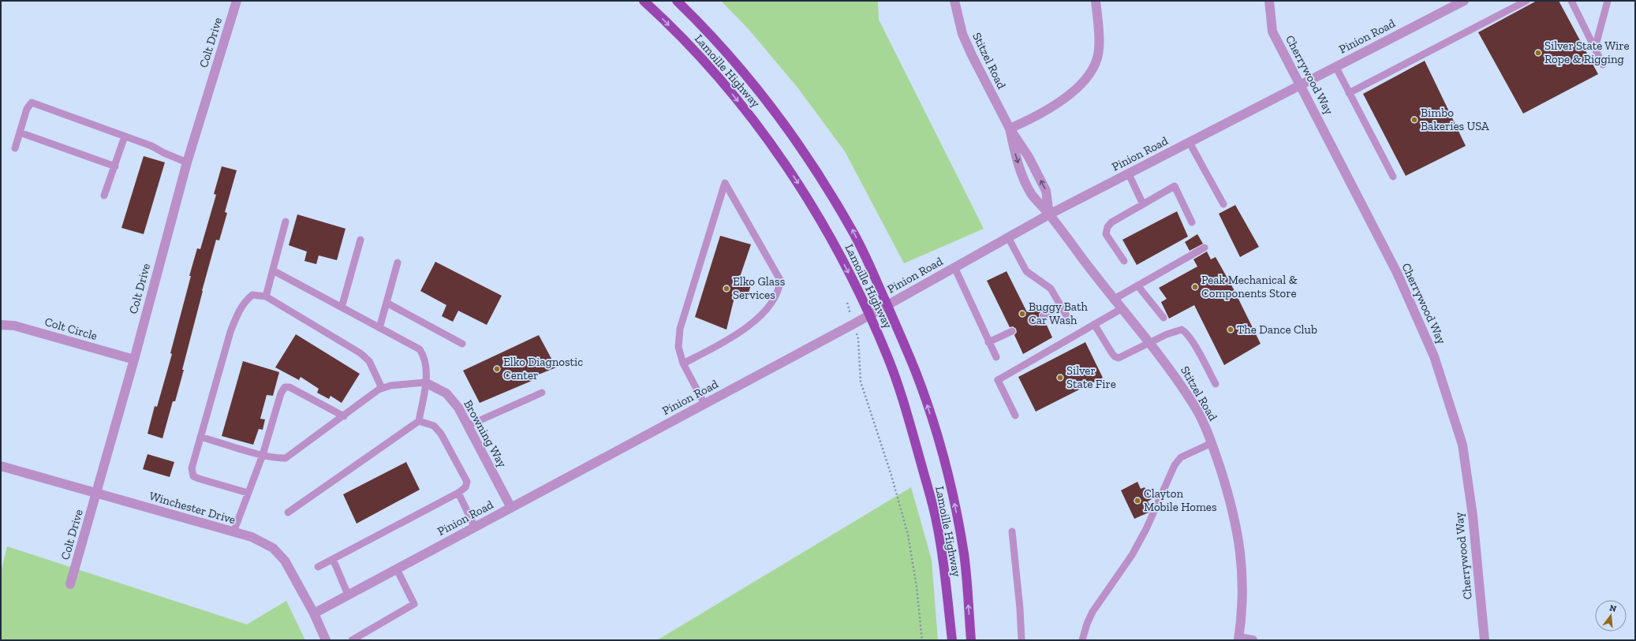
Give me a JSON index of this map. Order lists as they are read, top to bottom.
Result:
{
  "streets": {
    "main road": ["Lamoille Highway"],
    "street": [
      "Pinion Road",
      "Colt Drive",
      "Stitzel Road",
      "Cherrywood Way",
      "Colt Circle",
      "Browning Way",
      "Winchester Drive"
    ]
  },
  "crossings": [
    ["Pinion Road", "Stitzel Road"],
    ["Pinion Road", "Lamoille Highway"],
    ["Pinion Road", "Cherrywood Way"],
    ["Pinion Road", "Browning Way"],
    ["Pinion Road", "Winchester Drive"],
    ["Colt Drive", "Colt Circle"],
    ["Colt Drive", "Winchester Drive"]
  ],
  "places": [
    "Silver State Wire Rope & Rigging",
    "Bimbo Bakeries USA",
    "Peak Mechanical & Components Store",
    "Elko Glass Services",
    "Buggy Bath Car Wash",
    "The Dance Club",
    "Elko Diagnostic Center",
    "Silver State Fire",
    "Clayton Mobile Homes"
  ],
  "north": "top"
}
